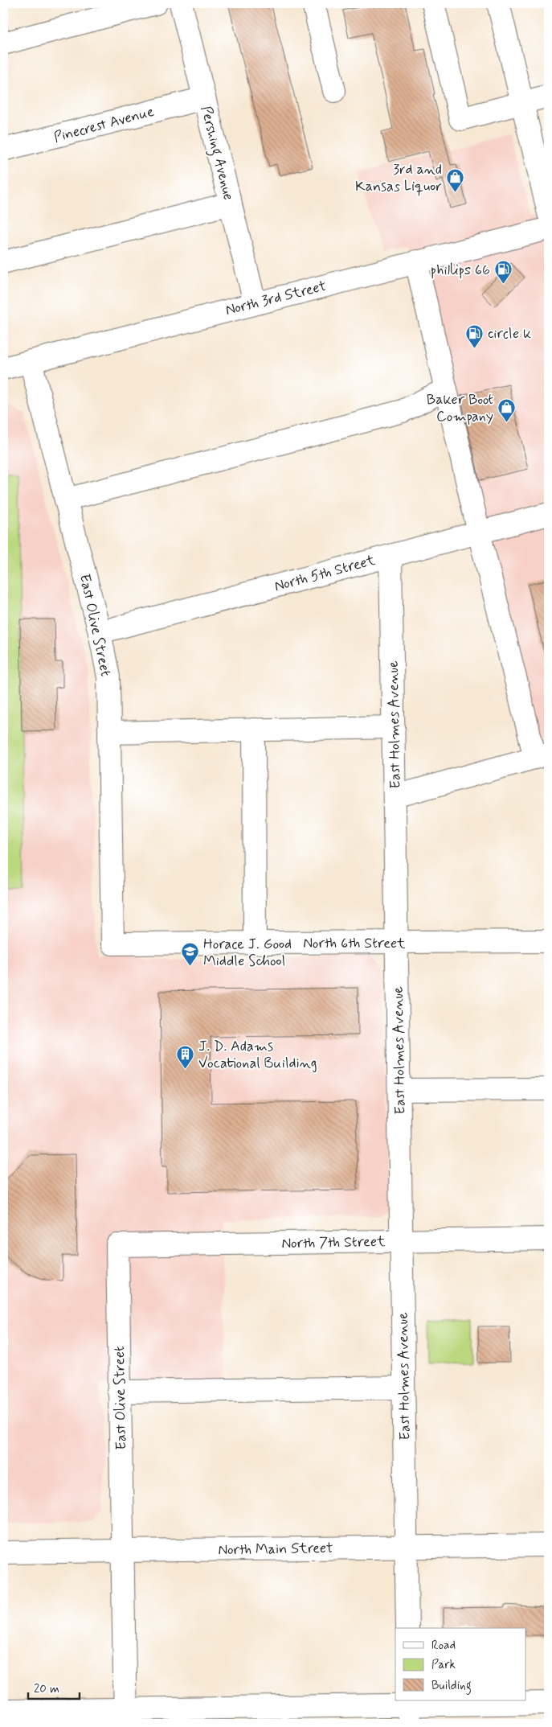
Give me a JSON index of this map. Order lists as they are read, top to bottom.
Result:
{
  "streets": {
    "street": [
      "Pinecrest Avenue",
      "Pershing Avenue",
      "North 3rd Street",
      "North 5th Street",
      "East Olive Street",
      "East Holmes Avenue",
      "North 6th Street",
      "North 7th Street",
      "North Main Street"
    ]
  },
  "crossings": [
    ["Pinecrest Avenue", "Pershing Avenue"],
    ["Pershing Avenue", "North 3rd Street"],
    ["North 3rd Street", "East Olive Street"],
    ["North 5th Street", "East Olive Street"],
    ["North 5th Street", "East Holmes Avenue"],
    ["East Olive Street", "North 6th Street"],
    ["East Olive Street", "North 7th Street"],
    ["East Olive Street", "North Main Street"],
    ["East Holmes Avenue", "North 6th Street"],
    ["East Holmes Avenue", "North 7th Street"],
    ["East Holmes Avenue", "North Main Street"]
  ],
  "places": {
    "shop": ["3rd and Kansas Liquor", "Baker Boot Company"],
    "fuel station": ["phillips 66", "circle k"],
    "school or university": ["Horace J. Good Middle School"],
    "building": ["J. D. Adams Vocational Building"]
  },
  "legend": ["Road", "Park", "Building"],
  "scale_bar": "20 m"
}
